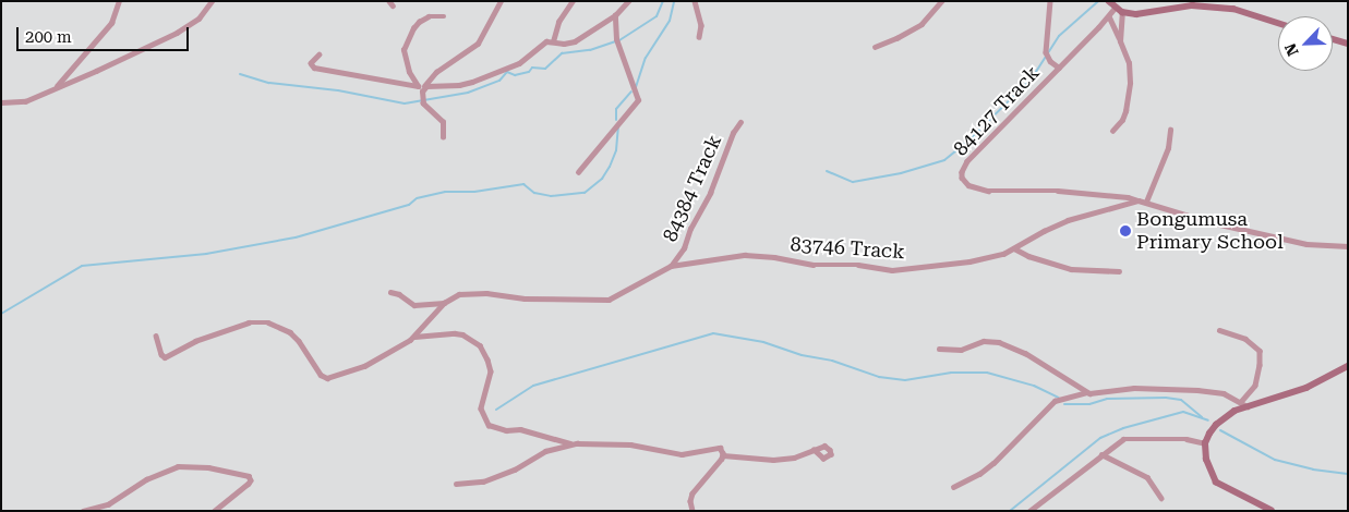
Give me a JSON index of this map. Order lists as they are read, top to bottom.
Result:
{
  "streets": {
    "street": ["84127 Track", "84384 Track", "83746 Track"]
  },
  "crossings": [
    ["84127 Track", "83746 Track"],
    ["84384 Track", "83746 Track"]
  ],
  "places": ["Bongumusa Primary School"],
  "scale_bar": "200 m",
  "north": "bottom left"
}
